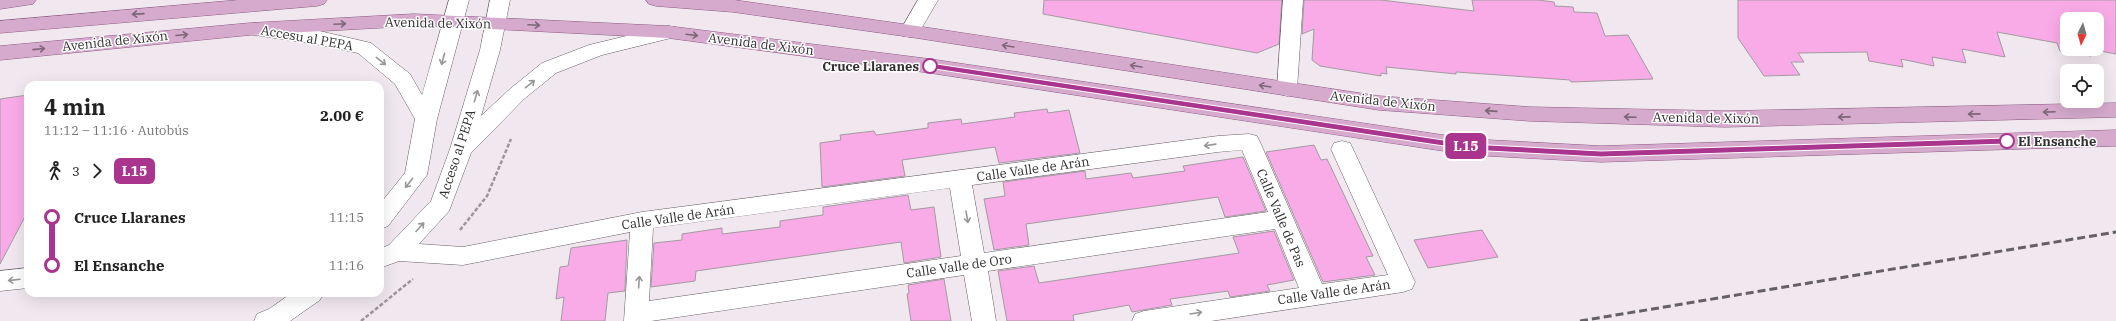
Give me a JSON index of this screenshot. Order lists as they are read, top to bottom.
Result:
{
  "streets": {
    "main road": ["Avenida de Xixón"],
    "street": [
      "Accesu al PEPA",
      "Acceso al PEPA",
      "Calle Valle de Arán",
      "Calle Valle de Pas",
      "Calle Valle de Oro"
    ]
  },
  "crossings": [
    ["Avenida de Xixón", "Accesu al PEPA"],
    ["Avenida de Xixón", "Acceso al PEPA"],
    ["Acceso al PEPA", "Calle Valle de Arán"],
    ["Calle Valle de Arán", "Calle Valle de Pas"],
    ["Calle Valle de Arán", "Calle Valle de Oro"],
    ["Calle Valle de Pas", "Calle Valle de Oro"]
  ],
  "one_way": ["Accesu al PEPA"],
  "places": ["Cruce Llaranes", "El Ensanche"],
  "lines": ["bus line L15"],
  "north": "bottom",
  "page": {
    "on_map": "L15",
    "heading": ["4 min", "11:12 – 11:16 · Autobús", "2.00 €"],
    "legs": ["3", "L15"],
    "list": [
      {
        "name": "Cruce Llaranes",
        "value": "11:15"
      },
      {
        "name": "El Ensanche",
        "value": "11:16"
      }
    ]
  }
}
